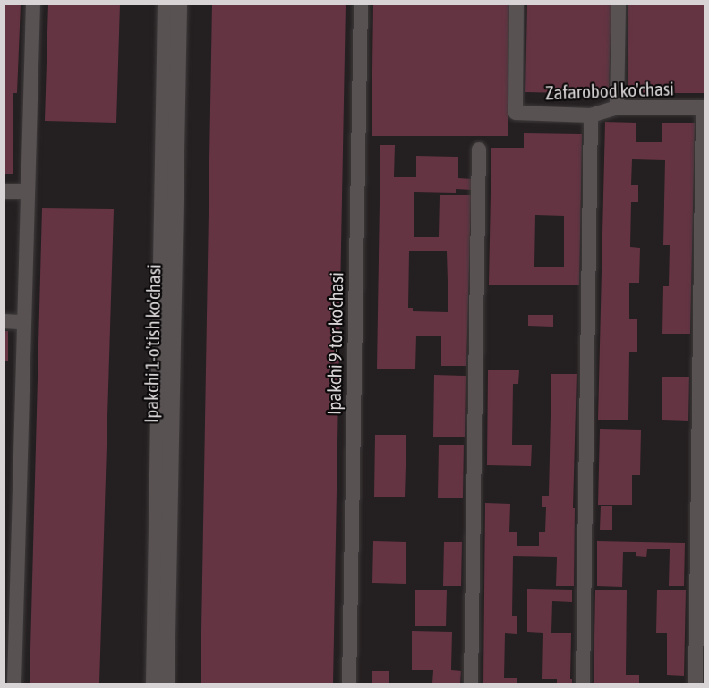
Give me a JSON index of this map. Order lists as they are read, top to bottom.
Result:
{
  "streets": {
    "main road": ["Ipakchi 1-o'tish ko'chasi"],
    "street": ["Zafarobod ko'chasi", "Ipakchi 9-tor ko'chasi"]
  }
}
